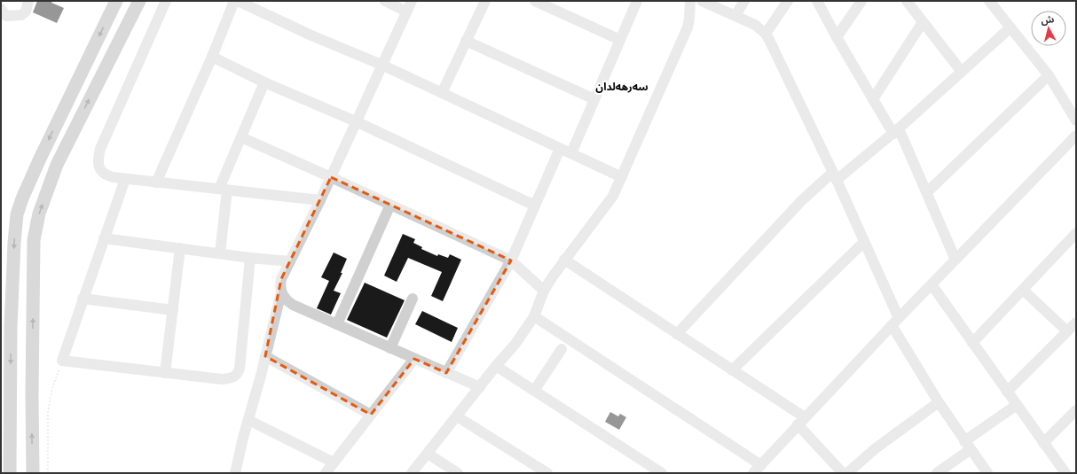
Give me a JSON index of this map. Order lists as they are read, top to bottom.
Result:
{
  "districts": ["سەرهەلدان"],
  "north": "top"
}
